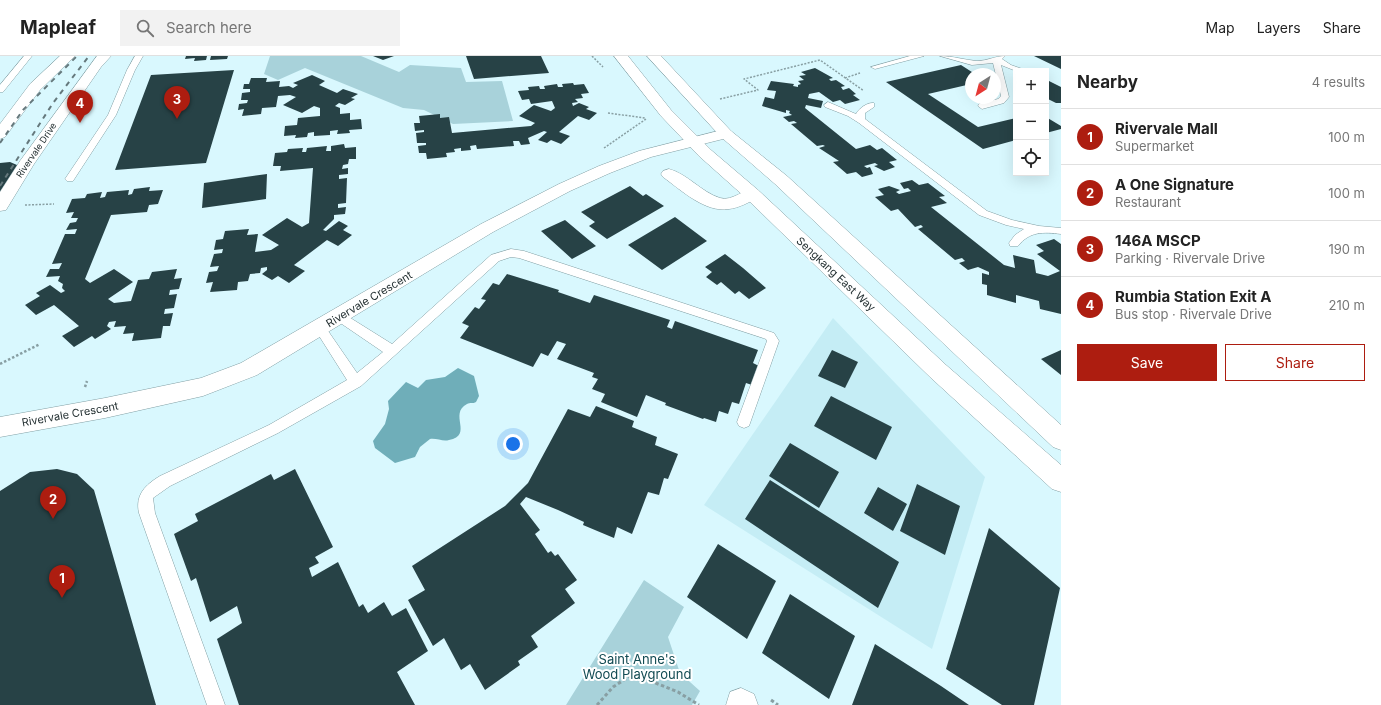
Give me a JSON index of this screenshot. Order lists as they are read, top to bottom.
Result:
{
  "streets": {
    "street": ["Rivervale Drive", "Sengkang East Way", "Rivervale Crescent"]
  },
  "crossings": [
    ["Sengkang East Way", "Rivervale Crescent"]
  ],
  "parks": ["Saint Anne's Wood Playground"],
  "north": "bottom left",
  "page": {
    "header": "Mapleaf",
    "search": "Search here",
    "nav": ["Map", "Layers", "Share"],
    "heading": ["Nearby", "4 results"],
    "map_buttons": ["+", "−"],
    "pins": [
      "3",
      "4",
      "2",
      "1"
    ],
    "list": [
      {
        "mark": "1",
        "name": "Rivervale Mall",
        "note": "Supermarket",
        "value": "100 m"
      },
      {
        "mark": "2",
        "name": "A One Signature",
        "note": "Restaurant",
        "value": "100 m"
      },
      {
        "mark": "3",
        "name": "146A MSCP",
        "note": "Parking · Rivervale Drive",
        "value": "190 m"
      },
      {
        "mark": "4",
        "name": "Rumbia Station Exit A",
        "note": "Bus stop · Rivervale Drive",
        "value": "210 m"
      }
    ],
    "buttons": ["Save", "Share"]
  }
}
